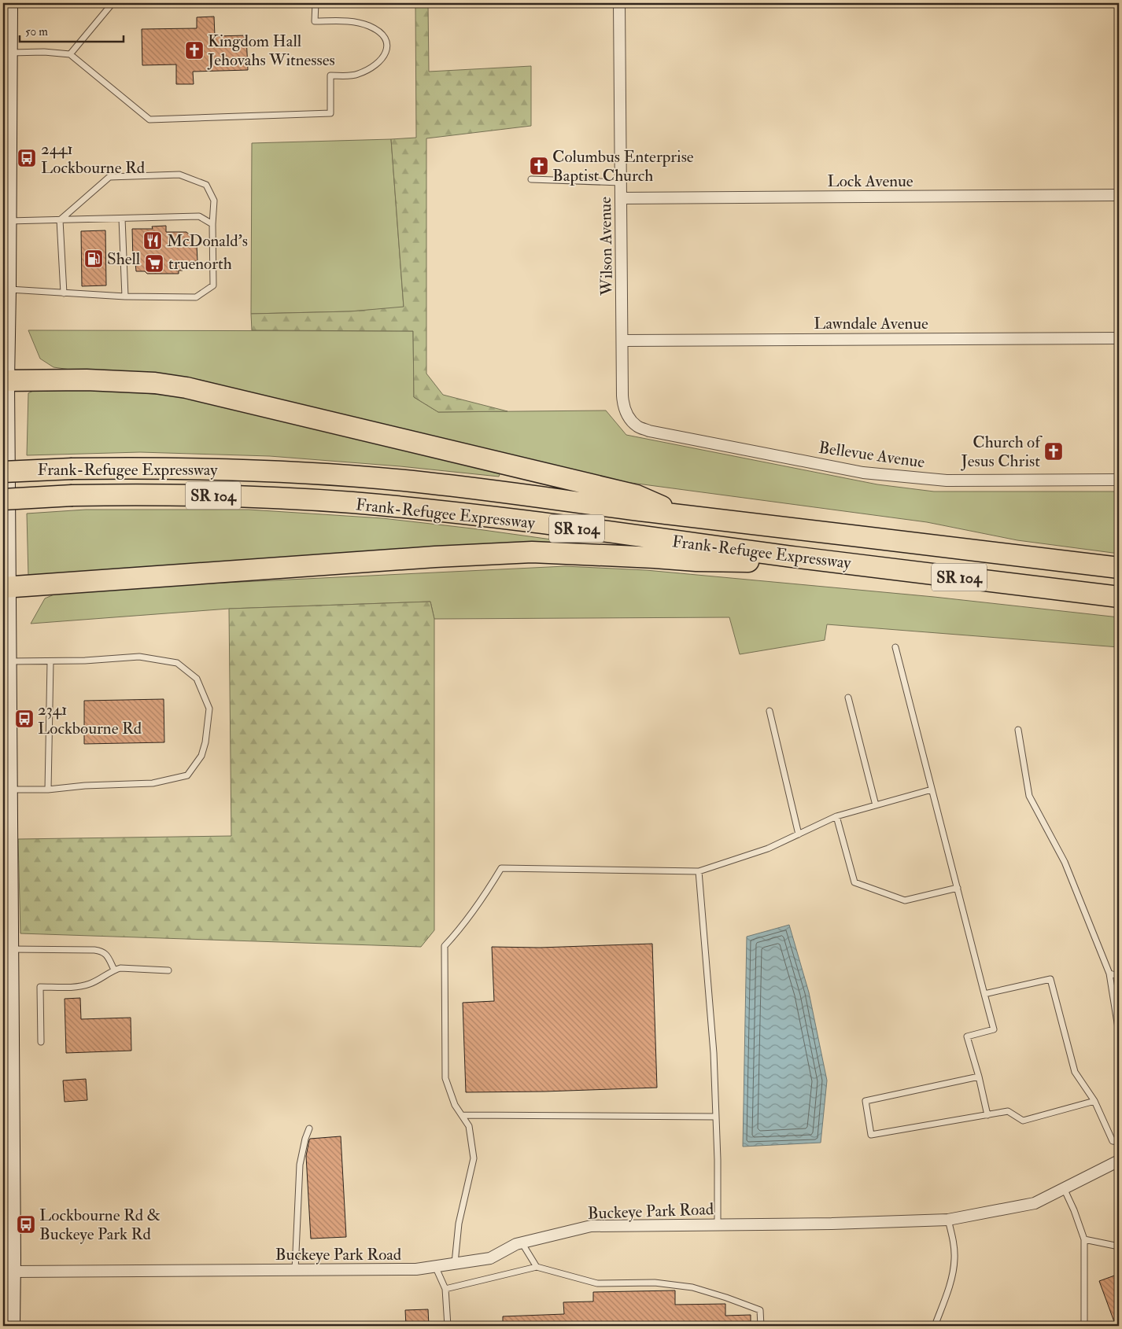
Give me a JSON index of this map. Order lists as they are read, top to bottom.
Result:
{
  "streets": {
    "highway": ["Frank-Refugee Expressway", "SR 104"],
    "street": [
      "Lock Avenue",
      "Wilson Avenue",
      "Lawndale Avenue",
      "Bellevue Avenue",
      "Buckeye Park Road"
    ]
  },
  "crossings": [
    ["Lock Avenue", "Wilson Avenue"],
    ["Wilson Avenue", "Lawndale Avenue"],
    ["Wilson Avenue", "Bellevue Avenue"]
  ],
  "places": {
    "church": ["Kingdom Hall Jehovahs Witnesses", "Columbus Enterprise Baptist Church", "Church of Jesus Christ"],
    "bus stop": ["2441 Lockbourne Rd", "2341 Lockbourne Rd", "Lockbourne Rd & Buckeye Park Rd"],
    "restaurant": ["McDonald's"],
    "fuel station": ["Shell"],
    "supermarket": ["truenorth"]
  },
  "scale_bar": "50 m"
}
